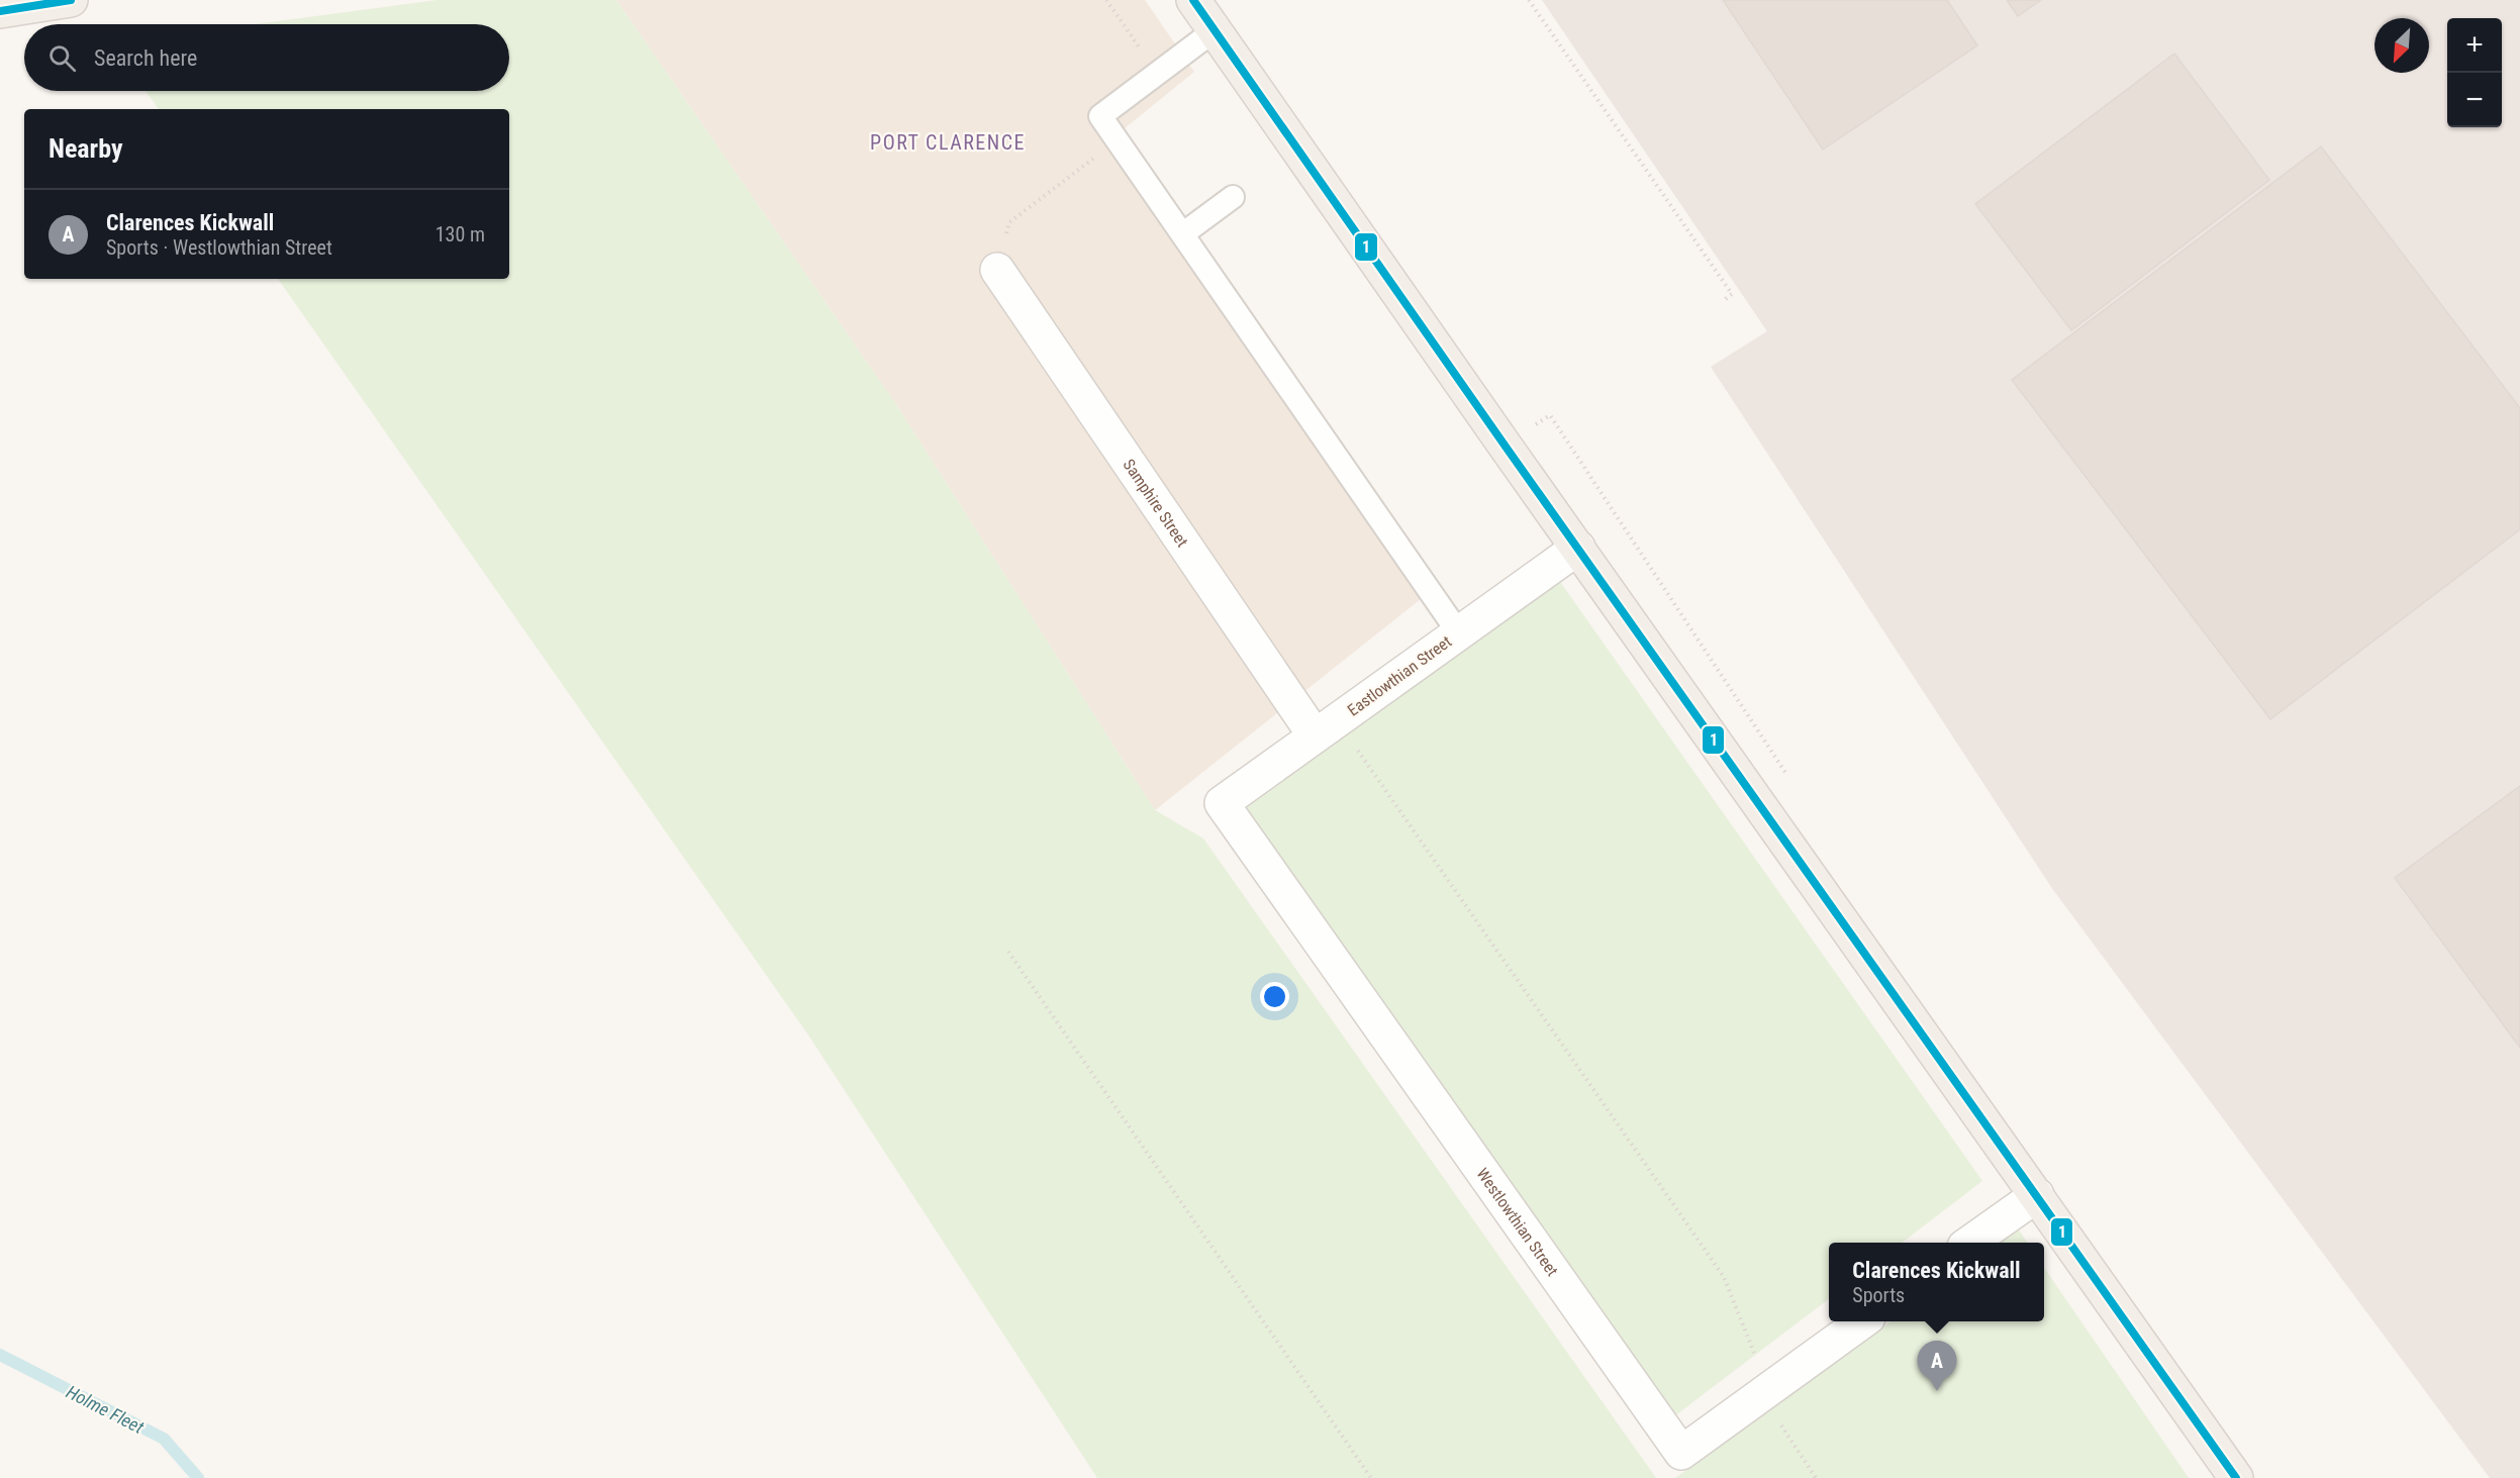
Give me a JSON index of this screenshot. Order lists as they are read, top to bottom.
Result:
{
  "streets": {
    "street": ["Samphire Street", "Eastlowthian Street", "Westlowthian Street"]
  },
  "crossings": [
    ["Samphire Street", "Eastlowthian Street"],
    ["Eastlowthian Street", "Westlowthian Street"]
  ],
  "districts": ["PORT CLARENCE"],
  "water": ["Holme Fleet"],
  "lines": ["transit line 1"],
  "north": "bottom left",
  "page": {
    "map_buttons": ["+", "−"],
    "search": "Search here",
    "heading": "Nearby",
    "list": [
      {
        "mark": "A",
        "name": "Clarences Kickwall",
        "note": "Sports · Westlowthian Street",
        "value": "130 m"
      }
    ],
    "popup": ["Clarences Kickwall", "Sports"],
    "pins": "A"
  }
}
